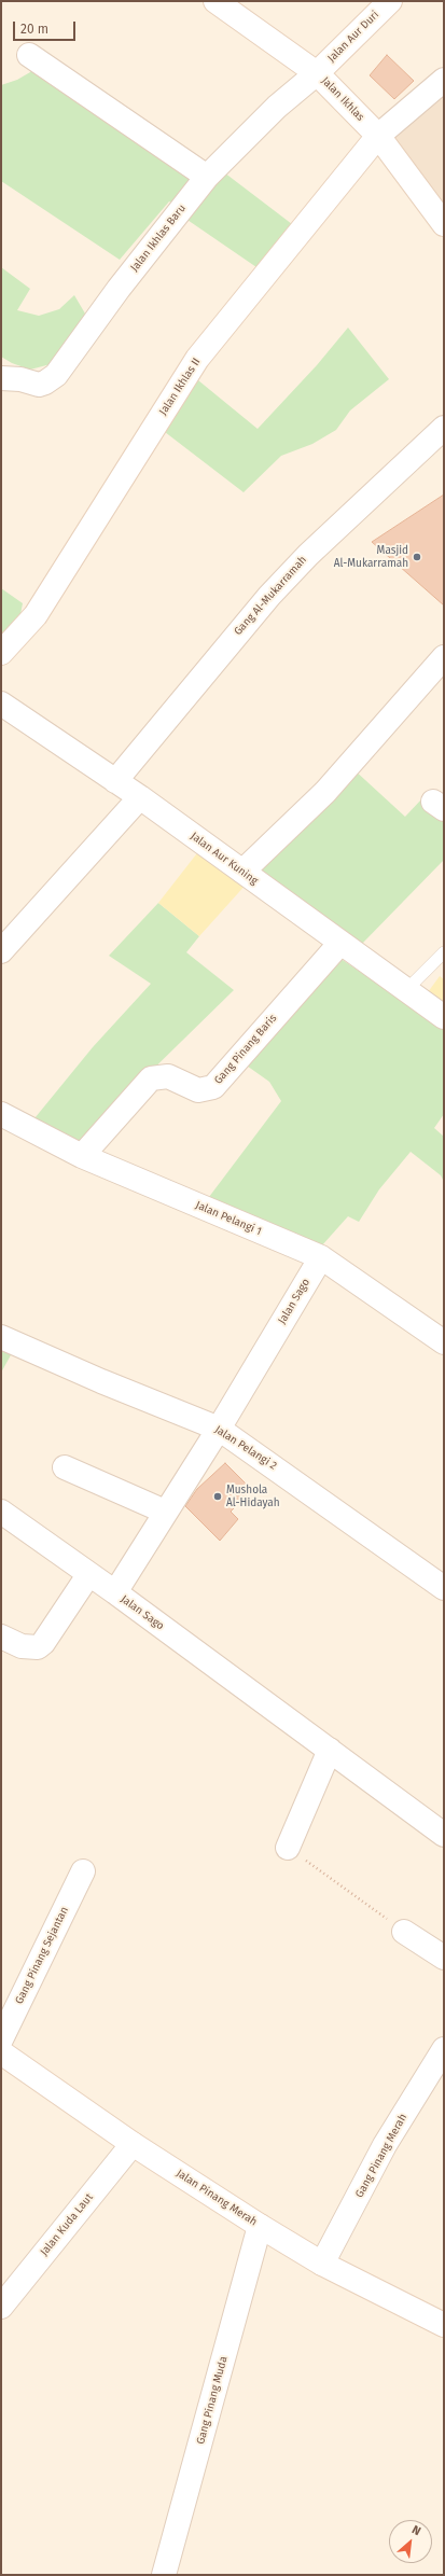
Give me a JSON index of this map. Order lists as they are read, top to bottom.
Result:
{
  "streets": {
    "street": [
      "Jalan Aur Duri",
      "Jalan Ikhlas",
      "Jalan Ikhlas Baru",
      "Jalan Ikhlas II",
      "Gang Al-Mukarramah",
      "Jalan Aur Kuning",
      "Gang Pinang Baris",
      "Jalan Pelangi 1",
      "Jalan Sago",
      "Jalan Pelangi 2",
      "Gang Pinang Sejantan",
      "Gang Pinang Merah",
      "Jalan Pinang Merah",
      "Jalan Kuda Laut",
      "Gang Pinang Muda"
    ]
  },
  "crossings": [
    ["Jalan Aur Duri", "Jalan Ikhlas"],
    ["Jalan Aur Duri", "Jalan Ikhlas Baru"],
    ["Jalan Ikhlas", "Jalan Ikhlas Baru"],
    ["Jalan Ikhlas", "Jalan Ikhlas II"],
    ["Gang Al-Mukarramah", "Jalan Aur Kuning"],
    ["Jalan Aur Kuning", "Gang Pinang Baris"],
    ["Gang Pinang Baris", "Jalan Pelangi 1"],
    ["Jalan Pelangi 1", "Jalan Sago"],
    ["Jalan Sago", "Jalan Pelangi 2"],
    ["Gang Pinang Merah", "Jalan Pinang Merah"],
    ["Jalan Pinang Merah", "Jalan Kuda Laut"],
    ["Jalan Pinang Merah", "Gang Pinang Muda"]
  ],
  "places": ["Masjid Al-Mukarramah", "Mushola Al-Hidayah"],
  "scale_bar": "20 m",
  "north": "top right"
}
